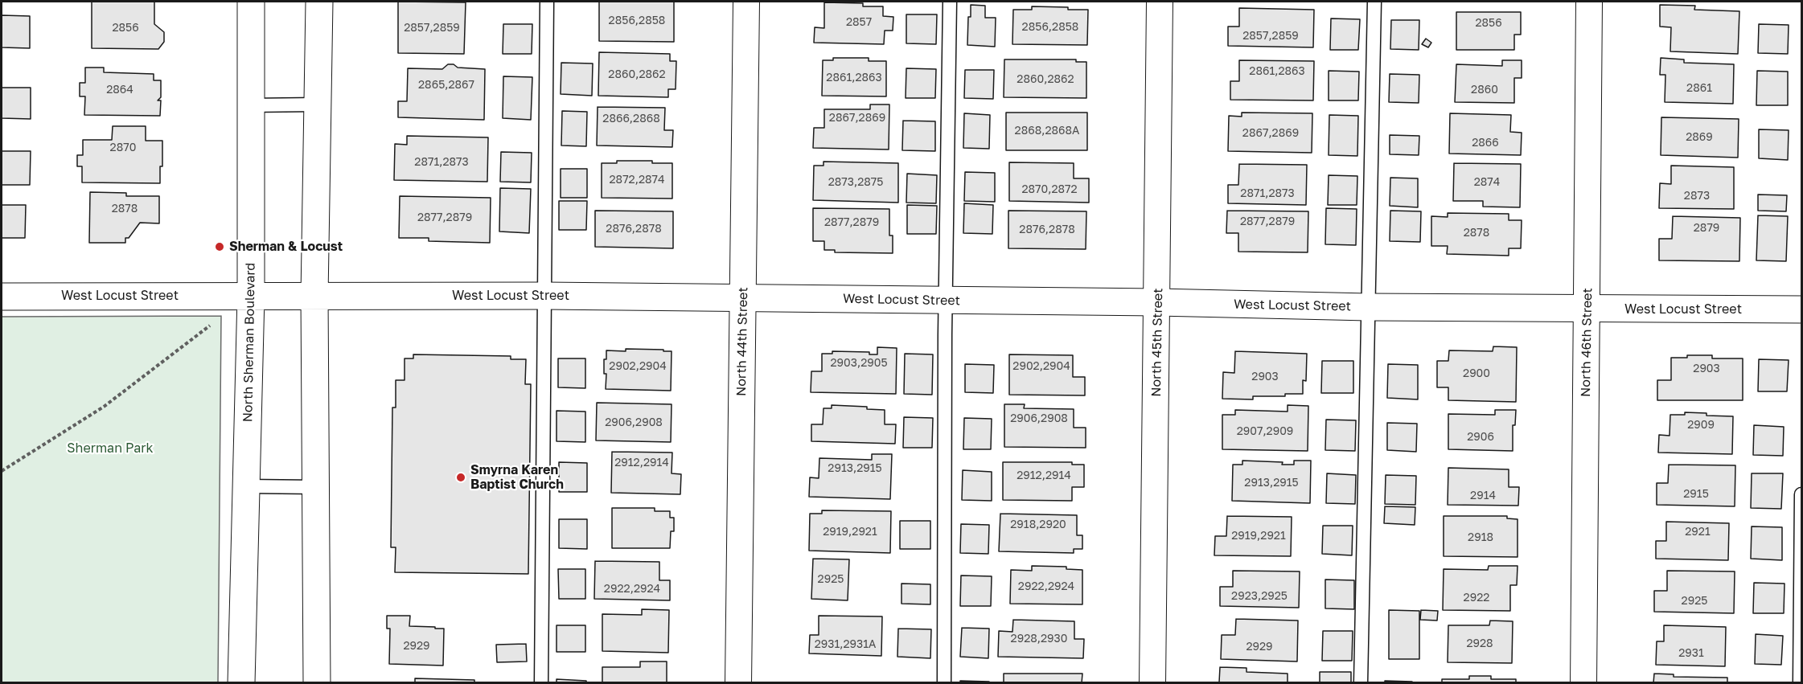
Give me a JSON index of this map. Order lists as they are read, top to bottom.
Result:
{
  "streets": {
    "street": [
      "West Locust Street",
      "North 44th Street",
      "North Sherman Boulevard",
      "North 45th Street",
      "North 46th Street"
    ]
  },
  "crossings": [
    ["West Locust Street", "North 44th Street"],
    ["West Locust Street", "North Sherman Boulevard"],
    ["West Locust Street", "North 45th Street"],
    ["West Locust Street", "North 46th Street"]
  ],
  "parks": ["Sherman Park"],
  "places": ["Sherman & Locust", "Smyrna Karen Baptist Church"],
  "house_numbers": [
    "2856,2858",
    "2857",
    "2856",
    "2856,2858",
    "2856",
    "2857,2859",
    "2857,2859",
    "2861,2863",
    "2860,2862",
    "2861,2863",
    "2860,2862",
    "2865,2867",
    "2861",
    "2864",
    "2860",
    "2867,2869",
    "2866,2868",
    "2868,2868A",
    "2867,2869",
    "2869",
    "2866",
    "2870",
    "2871,2873",
    "2872,2874",
    "2873,2875",
    "2874",
    "2870,2872",
    "2871,2873",
    "2873",
    "2878",
    "2877,2879",
    "2877,2879",
    "2877,2879",
    "2879",
    "2876,2878",
    "2876,2878",
    "2878",
    "2903,2905",
    "2902,2904",
    "2902,2904",
    "2903",
    "2900",
    "2903",
    "2906,2908",
    "2906,2908",
    "2909",
    "2907,2909",
    "2906",
    "2912,2914",
    "2913,2915",
    "2912,2914",
    "2913,2915",
    "2915",
    "2914",
    "2918,2920",
    "2919,2921",
    "2921",
    "2919,2921",
    "2918",
    "2925",
    "2922,2924",
    "2922,2924",
    "2923,2925",
    "2922",
    "2925",
    "2928,2930",
    "2928",
    "2931,2931A",
    "2929",
    "2929",
    "2931"
  ]
}
